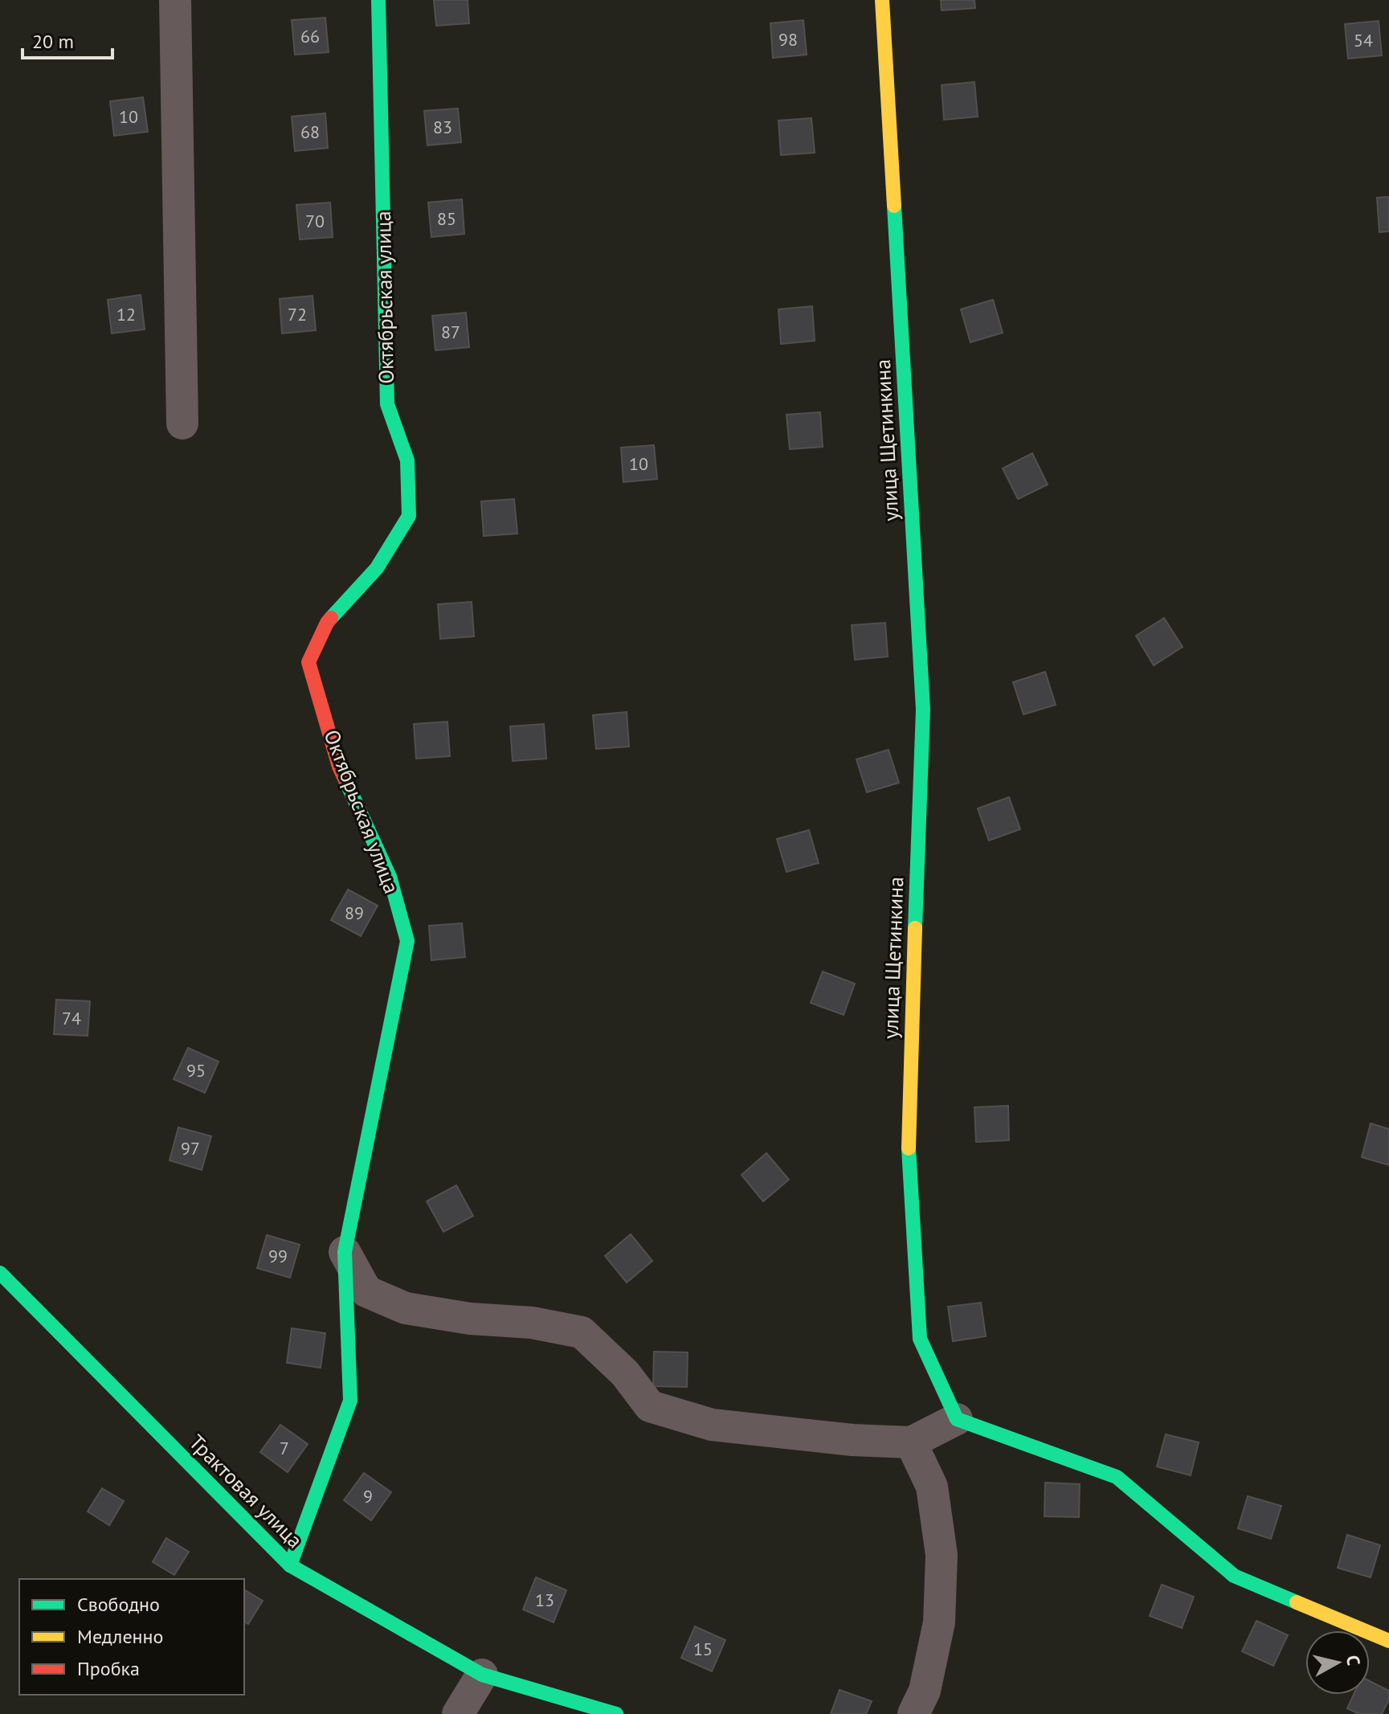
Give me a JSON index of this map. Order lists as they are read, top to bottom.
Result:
{
  "streets": {
    "street": ["Октябрьская улица", "улица Щетинкина", "Трактовая улица"]
  },
  "crossings": [
    ["Октябрьская улица", "Трактовая улица"]
  ],
  "house_numbers": [
    "66",
    "98",
    "54",
    "10",
    "83",
    "68",
    "85",
    "70",
    "12",
    "72",
    "87",
    "10",
    "89",
    "74",
    "95",
    "97",
    "99",
    "7",
    "9",
    "13",
    "15"
  ],
  "legend": ["Свободно", "Медленно", "Пробка"],
  "scale_bar": "20 m",
  "north": "right"
}
